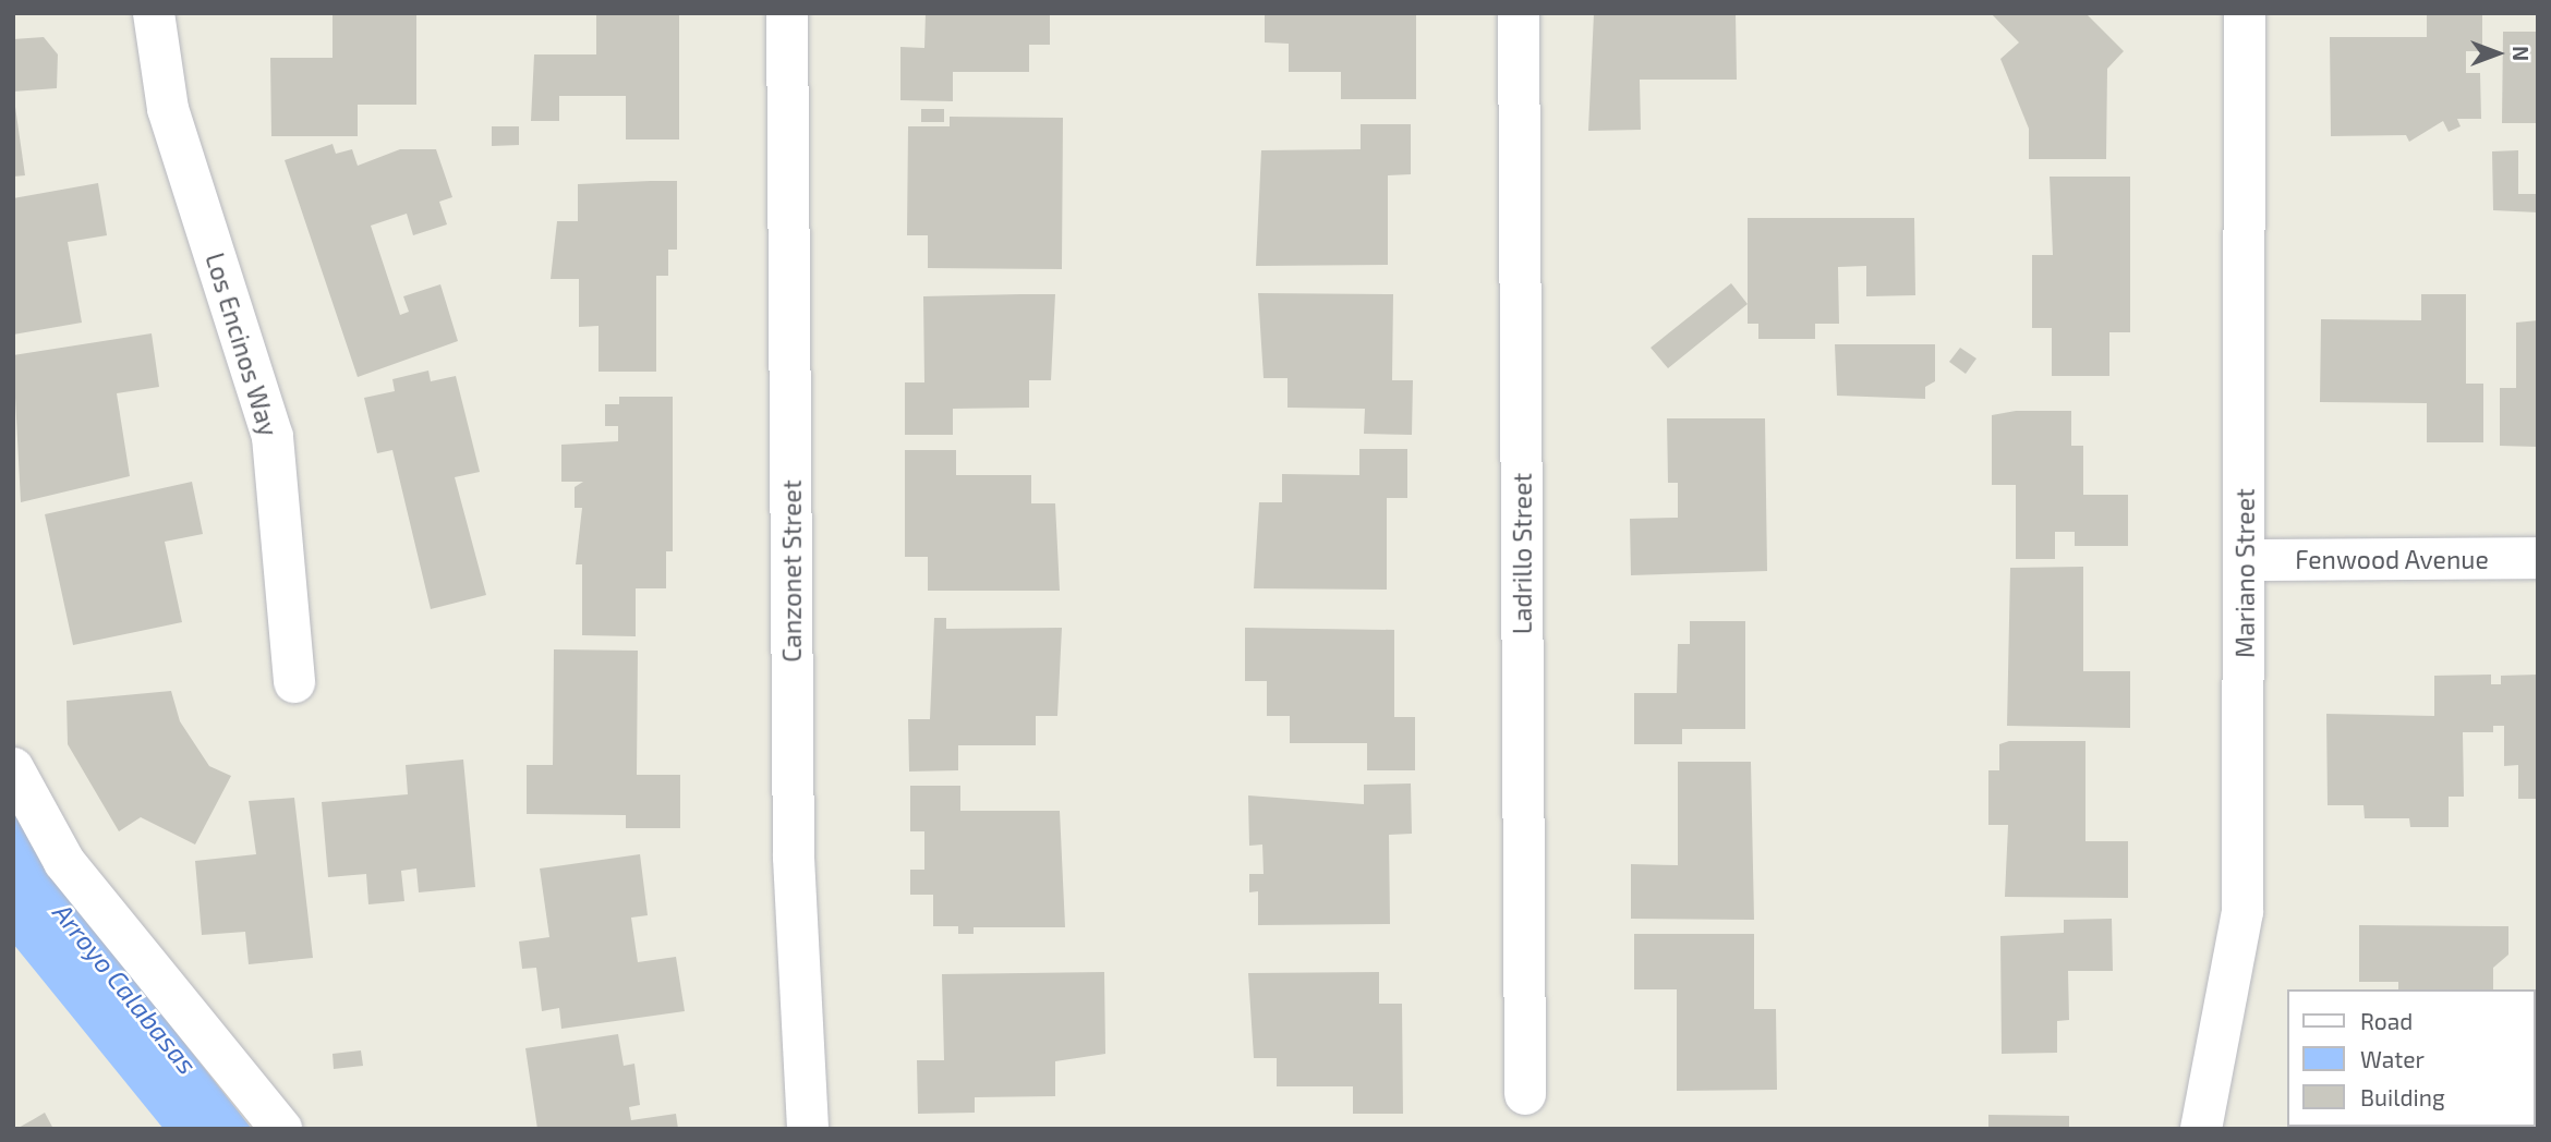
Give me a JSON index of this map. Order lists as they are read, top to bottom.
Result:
{
  "streets": {
    "street": [
      "Los Encinos Way",
      "Ladrillo Street",
      "Fenwood Avenue",
      "Canzonet Street",
      "Mariano Street"
    ]
  },
  "crossings": [
    ["Fenwood Avenue", "Mariano Street"]
  ],
  "water": ["Arroyo Calabasas"],
  "legend": ["Road", "Water", "Building"],
  "north": "right"
}
